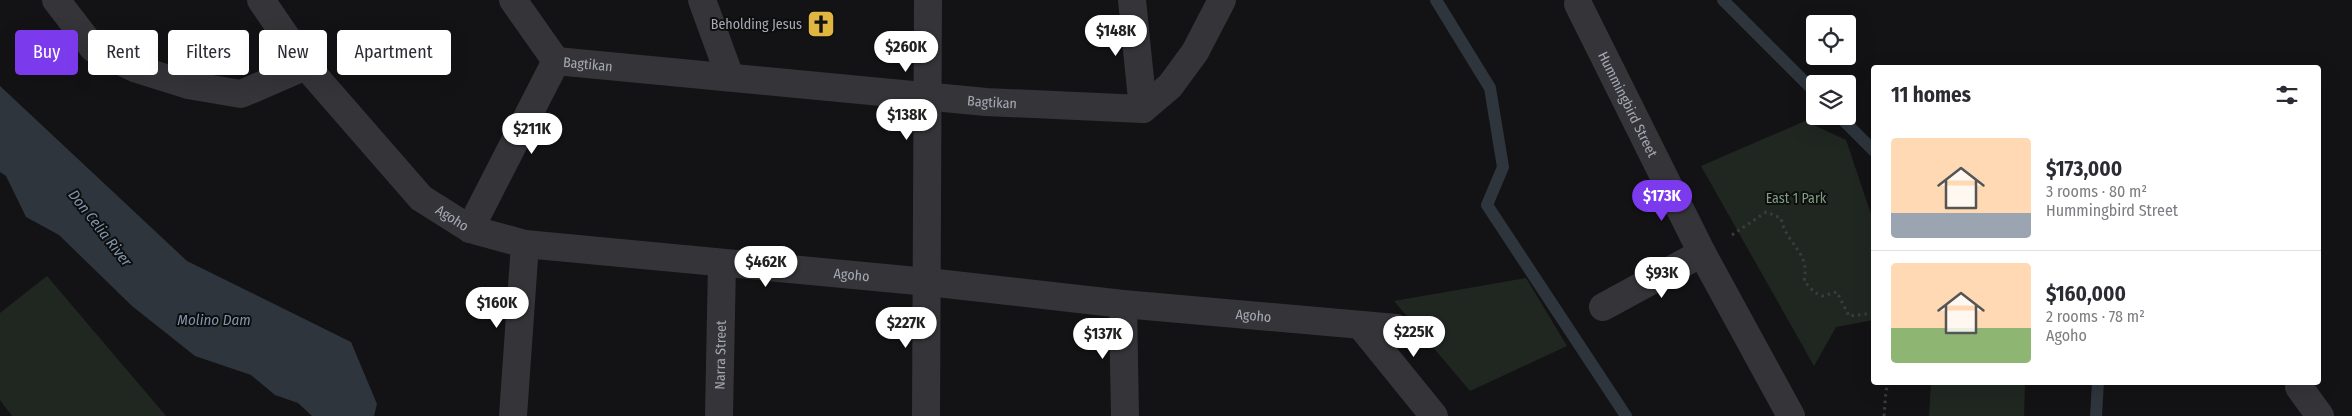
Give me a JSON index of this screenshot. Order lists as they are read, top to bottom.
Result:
{
  "streets": {
    "street": [
      "Bagtikan",
      "Hummingbird Street",
      "Agoho",
      "Narra Street"
    ]
  },
  "crossings": [
    ["Agoho", "Narra Street"]
  ],
  "water": ["Don Celia River", "Molino Dam"],
  "parks": ["East 1 Park"],
  "places": {
    "church": ["Beholding Jesus"]
  },
  "page": {
    "price": [
      "$148K",
      "$260K",
      "$138K",
      "$211K",
      "$173K",
      "$462K",
      "$93K",
      "$160K",
      "$227K",
      "$225K",
      "$137K"
    ],
    "chip": [
      "Buy",
      "Rent",
      "Filters",
      "New",
      "Apartment"
    ],
    "heading": "11 homes",
    "list": [
      {
        "name": "$173,000",
        "note": "3 rooms · 80 m² · Hummingbird Street"
      },
      {
        "name": "$160,000",
        "note": "2 rooms · 78 m² · Agoho"
      }
    ]
  }
}
